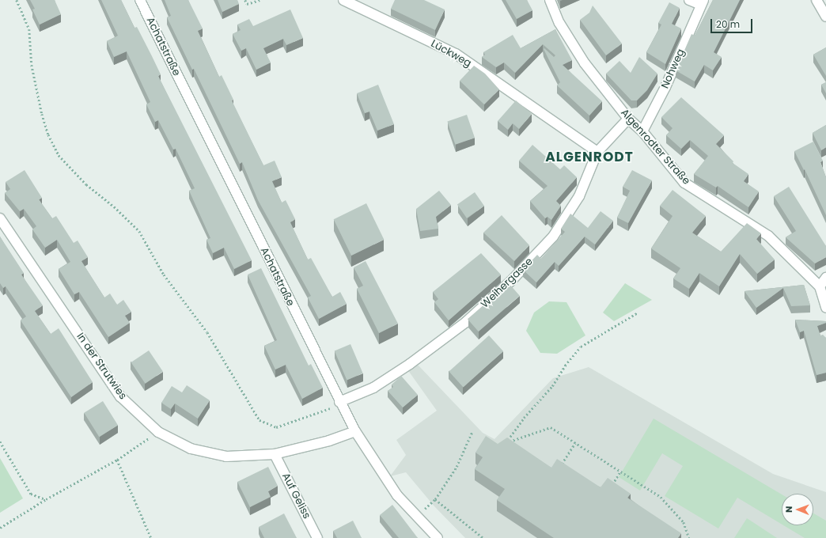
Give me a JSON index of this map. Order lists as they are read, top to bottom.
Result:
{
  "streets": {
    "street": [
      "Achatstraße",
      "Lückweg",
      "Nohweg",
      "Algenrodter Straße",
      "Weihergasse",
      "In der Strutwies",
      "Auf Geliss"
    ]
  },
  "crossings": [
    ["Achatstraße", "Weihergasse"],
    ["Achatstraße", "In der Strutwies"],
    ["Lückweg", "Weihergasse"],
    ["Nohweg", "Algenrodter Straße"],
    ["Algenrodter Straße", "Weihergasse"],
    ["In der Strutwies", "Auf Geliss"]
  ],
  "districts": ["ALGENRODT"],
  "scale_bar": "20 m",
  "north": "left"
}
